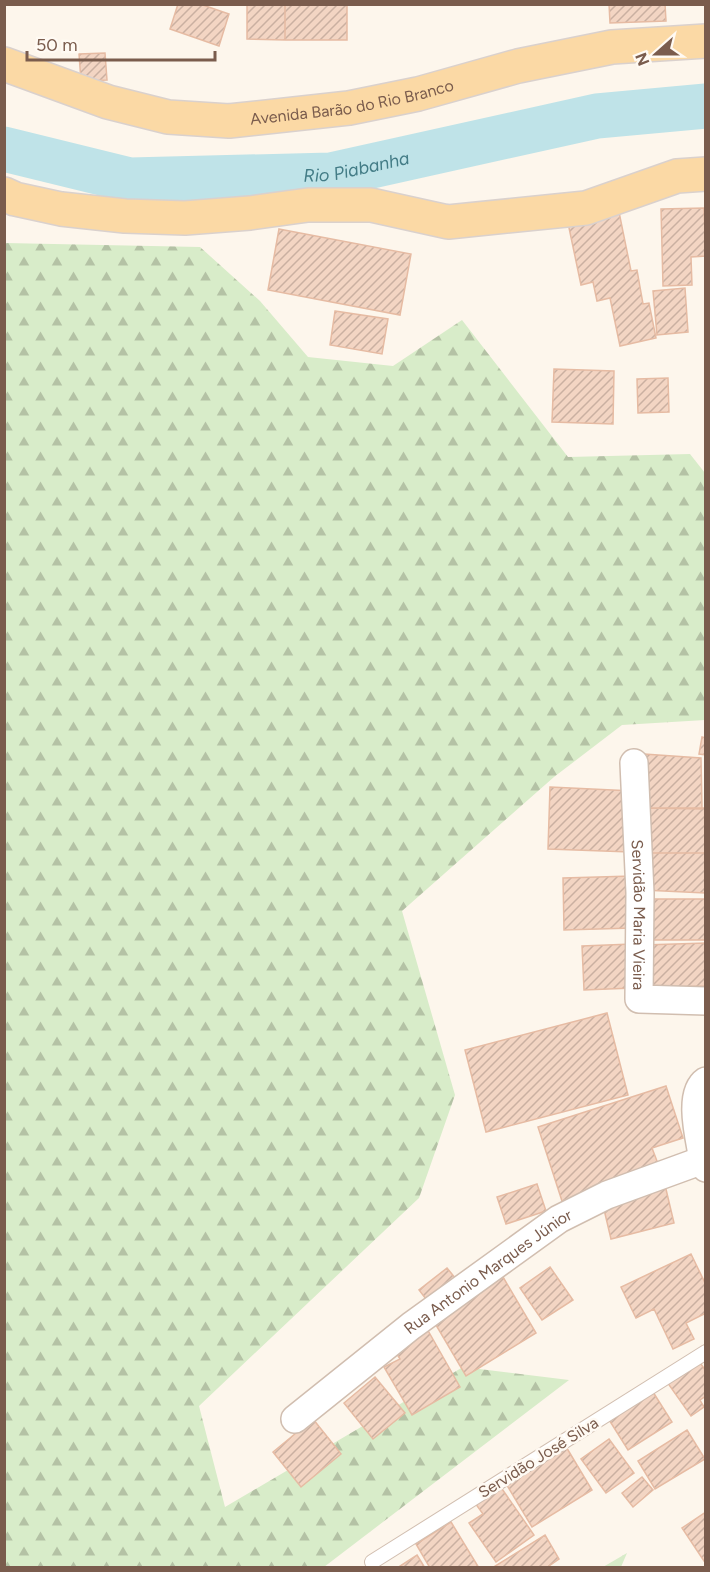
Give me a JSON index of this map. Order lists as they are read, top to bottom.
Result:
{
  "streets": {
    "main road": ["Avenida Barão do Rio Branco"],
    "street": ["Servidão Maria Vieira", "Rua Antonio Marques Júnior"],
    "lane": ["Servidão José Silva"]
  },
  "water": ["Rio Piabanha"],
  "scale_bar": "50 m",
  "north": "left"
}
